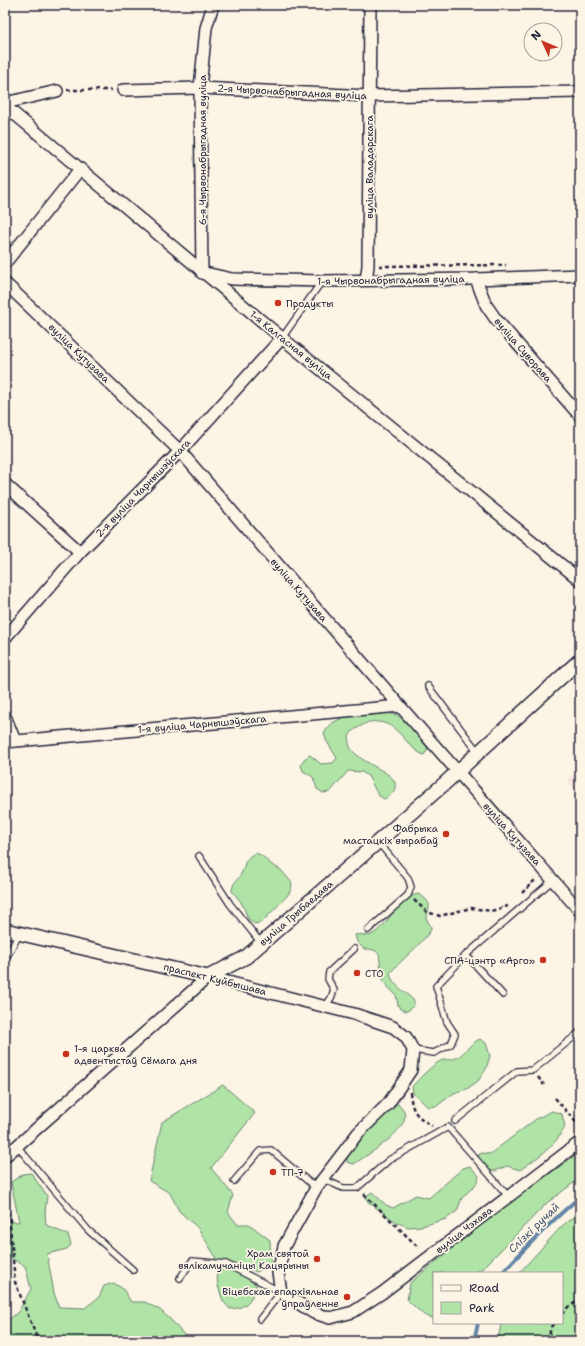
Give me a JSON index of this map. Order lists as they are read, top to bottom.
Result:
{
  "streets": {
    "street": [
      "2-я Чырвонабрыгадная вуліца",
      "6-я Чырвонабрыгадная вуліца",
      "вуліца Валадарскага",
      "1-я Чырвонабрыгадная вуліца",
      "1-я Калгасная вуліца",
      "вуліца Суворава",
      "вуліца Кутузава",
      "2-я вуліца Чарнышэўскага",
      "1-я вуліца Чарнышэўскага",
      "вуліца Грыбаедава",
      "праспект Куйбышава",
      "вуліца Чэхава"
    ]
  },
  "crossings": [
    ["2-я Чырвонабрыгадная вуліца", "6-я Чырвонабрыгадная вуліца"],
    ["2-я Чырвонабрыгадная вуліца", "вуліца Валадарскага"],
    ["6-я Чырвонабрыгадная вуліца", "1-я Чырвонабрыгадная вуліца"],
    ["6-я Чырвонабрыгадная вуліца", "1-я Калгасная вуліца"],
    ["вуліца Валадарскага", "1-я Чырвонабрыгадная вуліца"],
    ["1-я Чырвонабрыгадная вуліца", "1-я Калгасная вуліца"],
    ["1-я Чырвонабрыгадная вуліца", "вуліца Суворава"],
    ["1-я Калгасная вуліца", "2-я вуліца Чарнышэўскага"],
    ["вуліца Кутузава", "2-я вуліца Чарнышэўскага"],
    ["вуліца Кутузава", "1-я вуліца Чарнышэўскага"],
    ["вуліца Кутузава", "вуліца Грыбаедава"],
    ["вуліца Грыбаедава", "праспект Куйбышава"]
  ],
  "water": ["Слізкі ручай"],
  "places": [
    "Продукты",
    "Фабрыка мастацкіх вырабаў",
    "СПА-цэнтр «Арго»",
    "СТО",
    "1-я царква адвентыстаў Сёмага дня",
    "ТП-7",
    "Храм святой вялікамучаніцы Кацярыны",
    "Віцебскае епархіяльнае ўпраўленне"
  ],
  "legend": ["Road", "Park"],
  "north": "top left"
}
